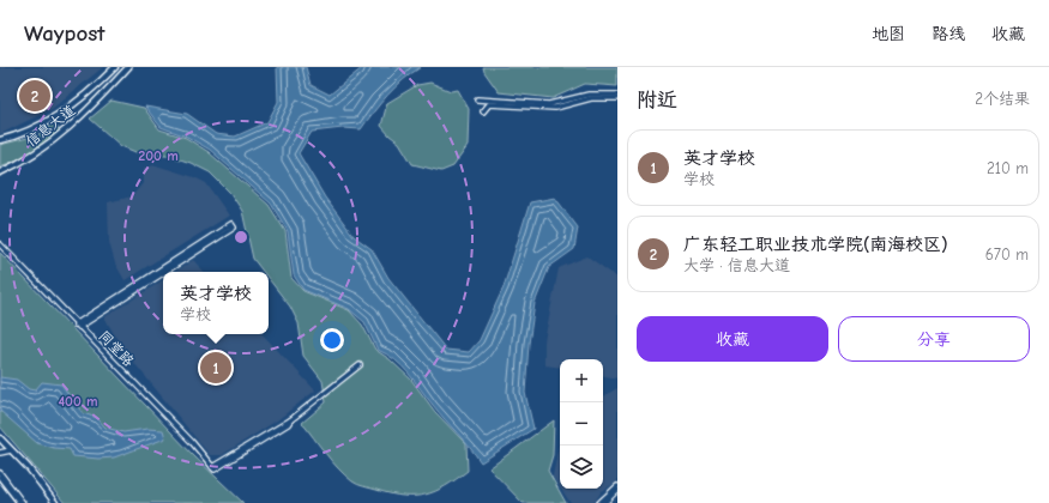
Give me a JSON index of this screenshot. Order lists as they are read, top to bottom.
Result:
{
  "streets": {
    "main road": ["信息大道"],
    "street": ["同堂路"]
  },
  "page": {
    "header": "Waypost",
    "nav": ["地图", "路线", "收藏"],
    "heading": ["附近", "2个结果"],
    "pins": ["2", "1"],
    "list": [
      {
        "mark": "1",
        "name": "英才学校",
        "note": "学校",
        "value": "210 m"
      },
      {
        "mark": "2",
        "name": "广东轻工职业技术学院(南海校区)",
        "note": "大学 · 信息大道",
        "value": "670 m"
      }
    ],
    "popup": ["英才学校", "学校"],
    "buttons": ["收藏", "分享"],
    "map_buttons": ["+", "−"]
  },
  "rings": ["200 m", "400 m"]
}
